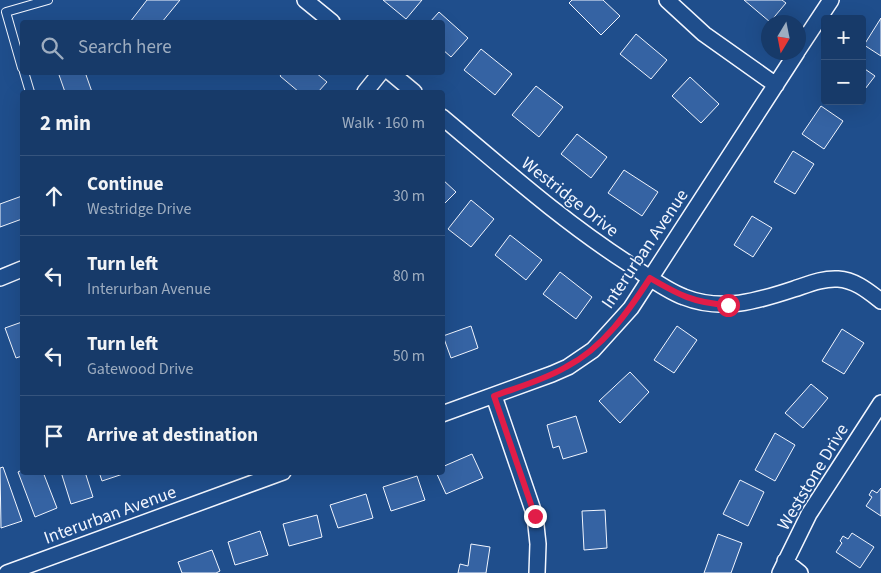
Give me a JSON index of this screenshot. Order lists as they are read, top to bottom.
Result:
{
  "streets": {
    "street": ["Westridge Drive", "Interurban Avenue", "Weststone Drive"]
  },
  "crossings": [
    ["Westridge Drive", "Interurban Avenue"]
  ],
  "north": "bottom",
  "page": {
    "map_buttons": ["+", "−"],
    "search": "Search here",
    "heading": ["2 min", "Walk · 160 m"],
    "list": [
      ["Continue", "Westridge Drive", "30 m"],
      ["Turn left", "Interurban Avenue", "80 m"],
      ["Turn left", "Gatewood Drive", "50 m"],
      "Arrive at destination"
    ]
  }
}
